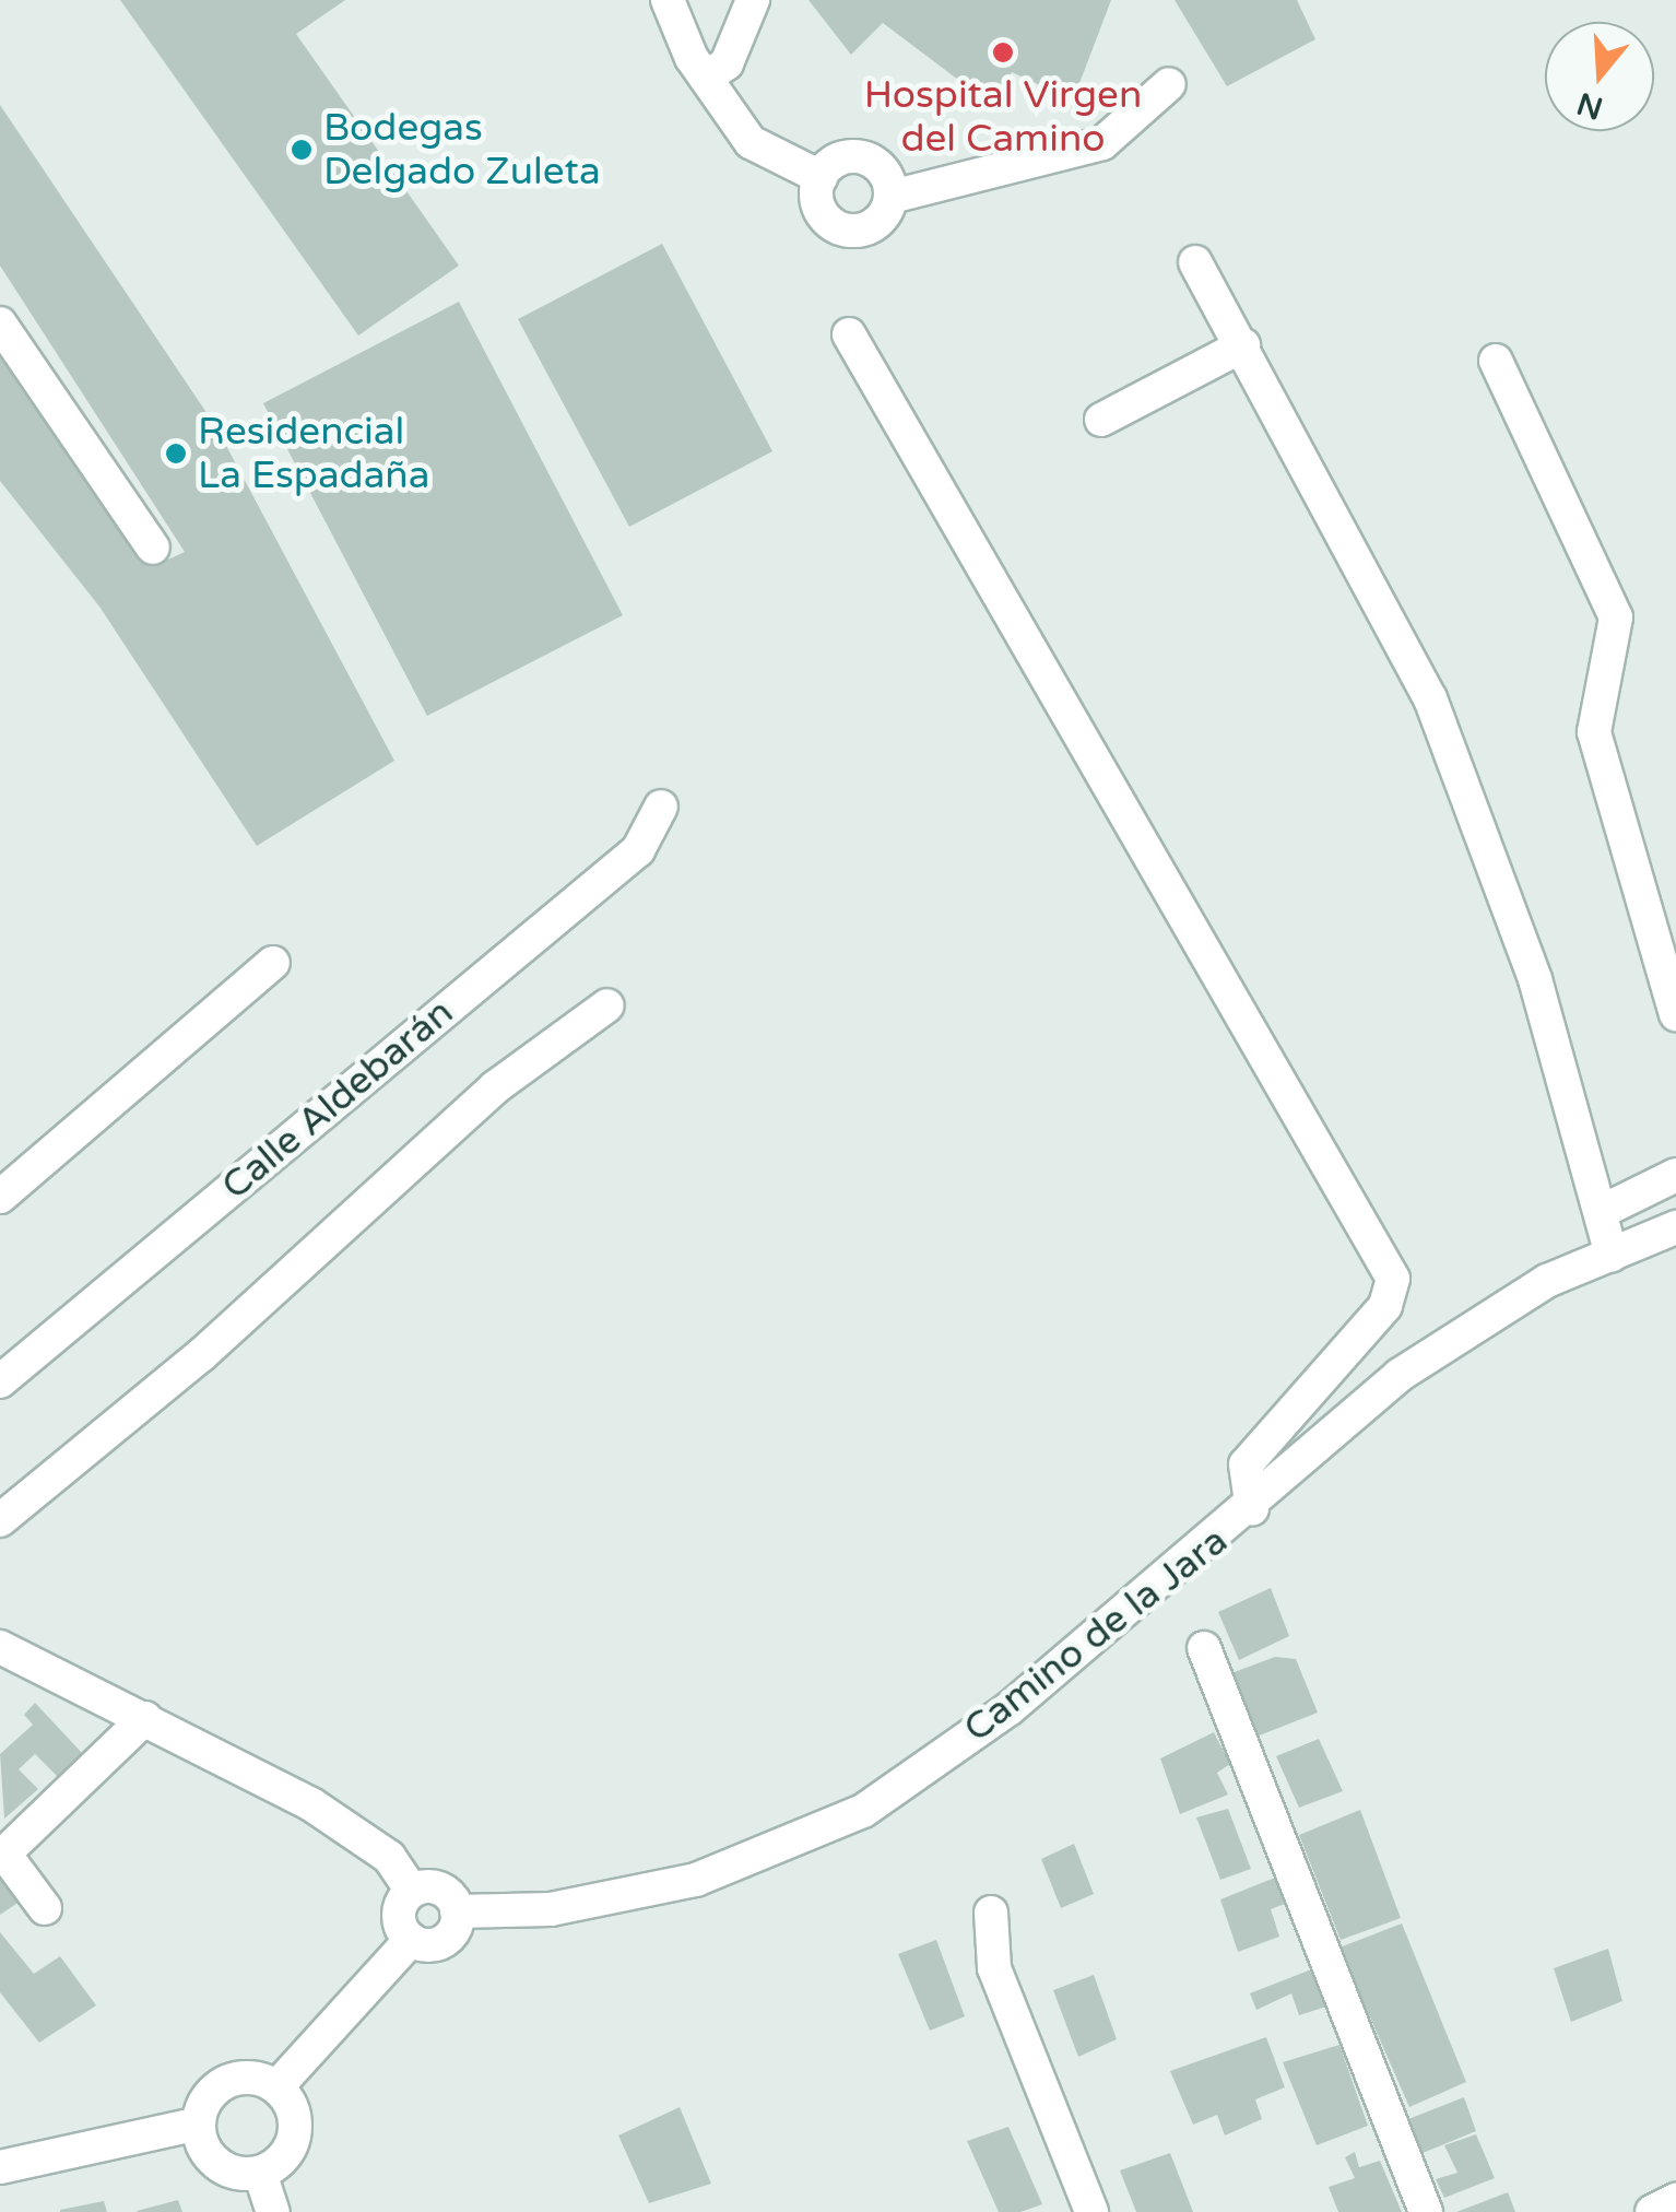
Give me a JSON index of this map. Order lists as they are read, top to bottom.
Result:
{
  "streets": {
    "street": ["Calle Aldebarán", "Camino de la Jara"]
  },
  "places": ["Hospital Virgen del Camino", "Bodegas Delgado Zuleta", "Residencial La Espadaña"],
  "north": "bottom"
}
